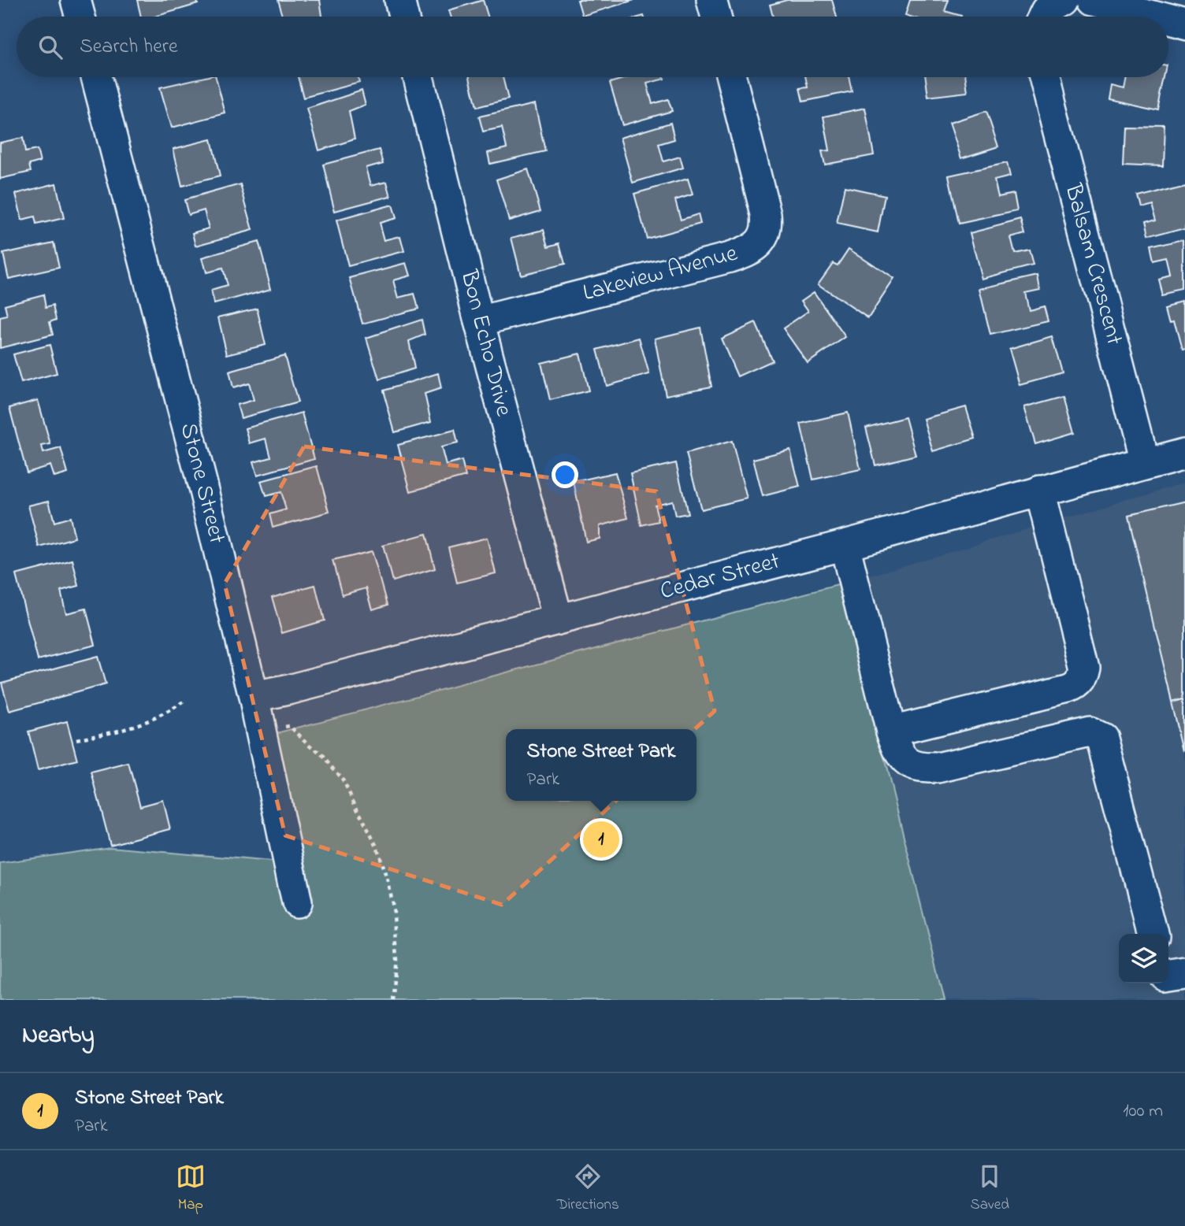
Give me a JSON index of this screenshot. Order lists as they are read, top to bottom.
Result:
{
  "streets": {
    "street": [
      "Balsam Crescent",
      "Lakeview Avenue",
      "Bon Echo Drive",
      "Stone Street",
      "Cedar Street"
    ]
  },
  "crossings": [
    ["Balsam Crescent", "Cedar Street"],
    ["Lakeview Avenue", "Bon Echo Drive"],
    ["Bon Echo Drive", "Cedar Street"],
    ["Stone Street", "Cedar Street"]
  ],
  "page": {
    "search": "Search here",
    "popup": ["Stone Street Park", "Park"],
    "pins": "1",
    "heading": "Nearby",
    "list": [
      {
        "mark": "1",
        "name": "Stone Street Park",
        "note": "Park",
        "value": "100 m"
      }
    ],
    "nav": ["Map", "Directions", "Saved"]
  }
}
